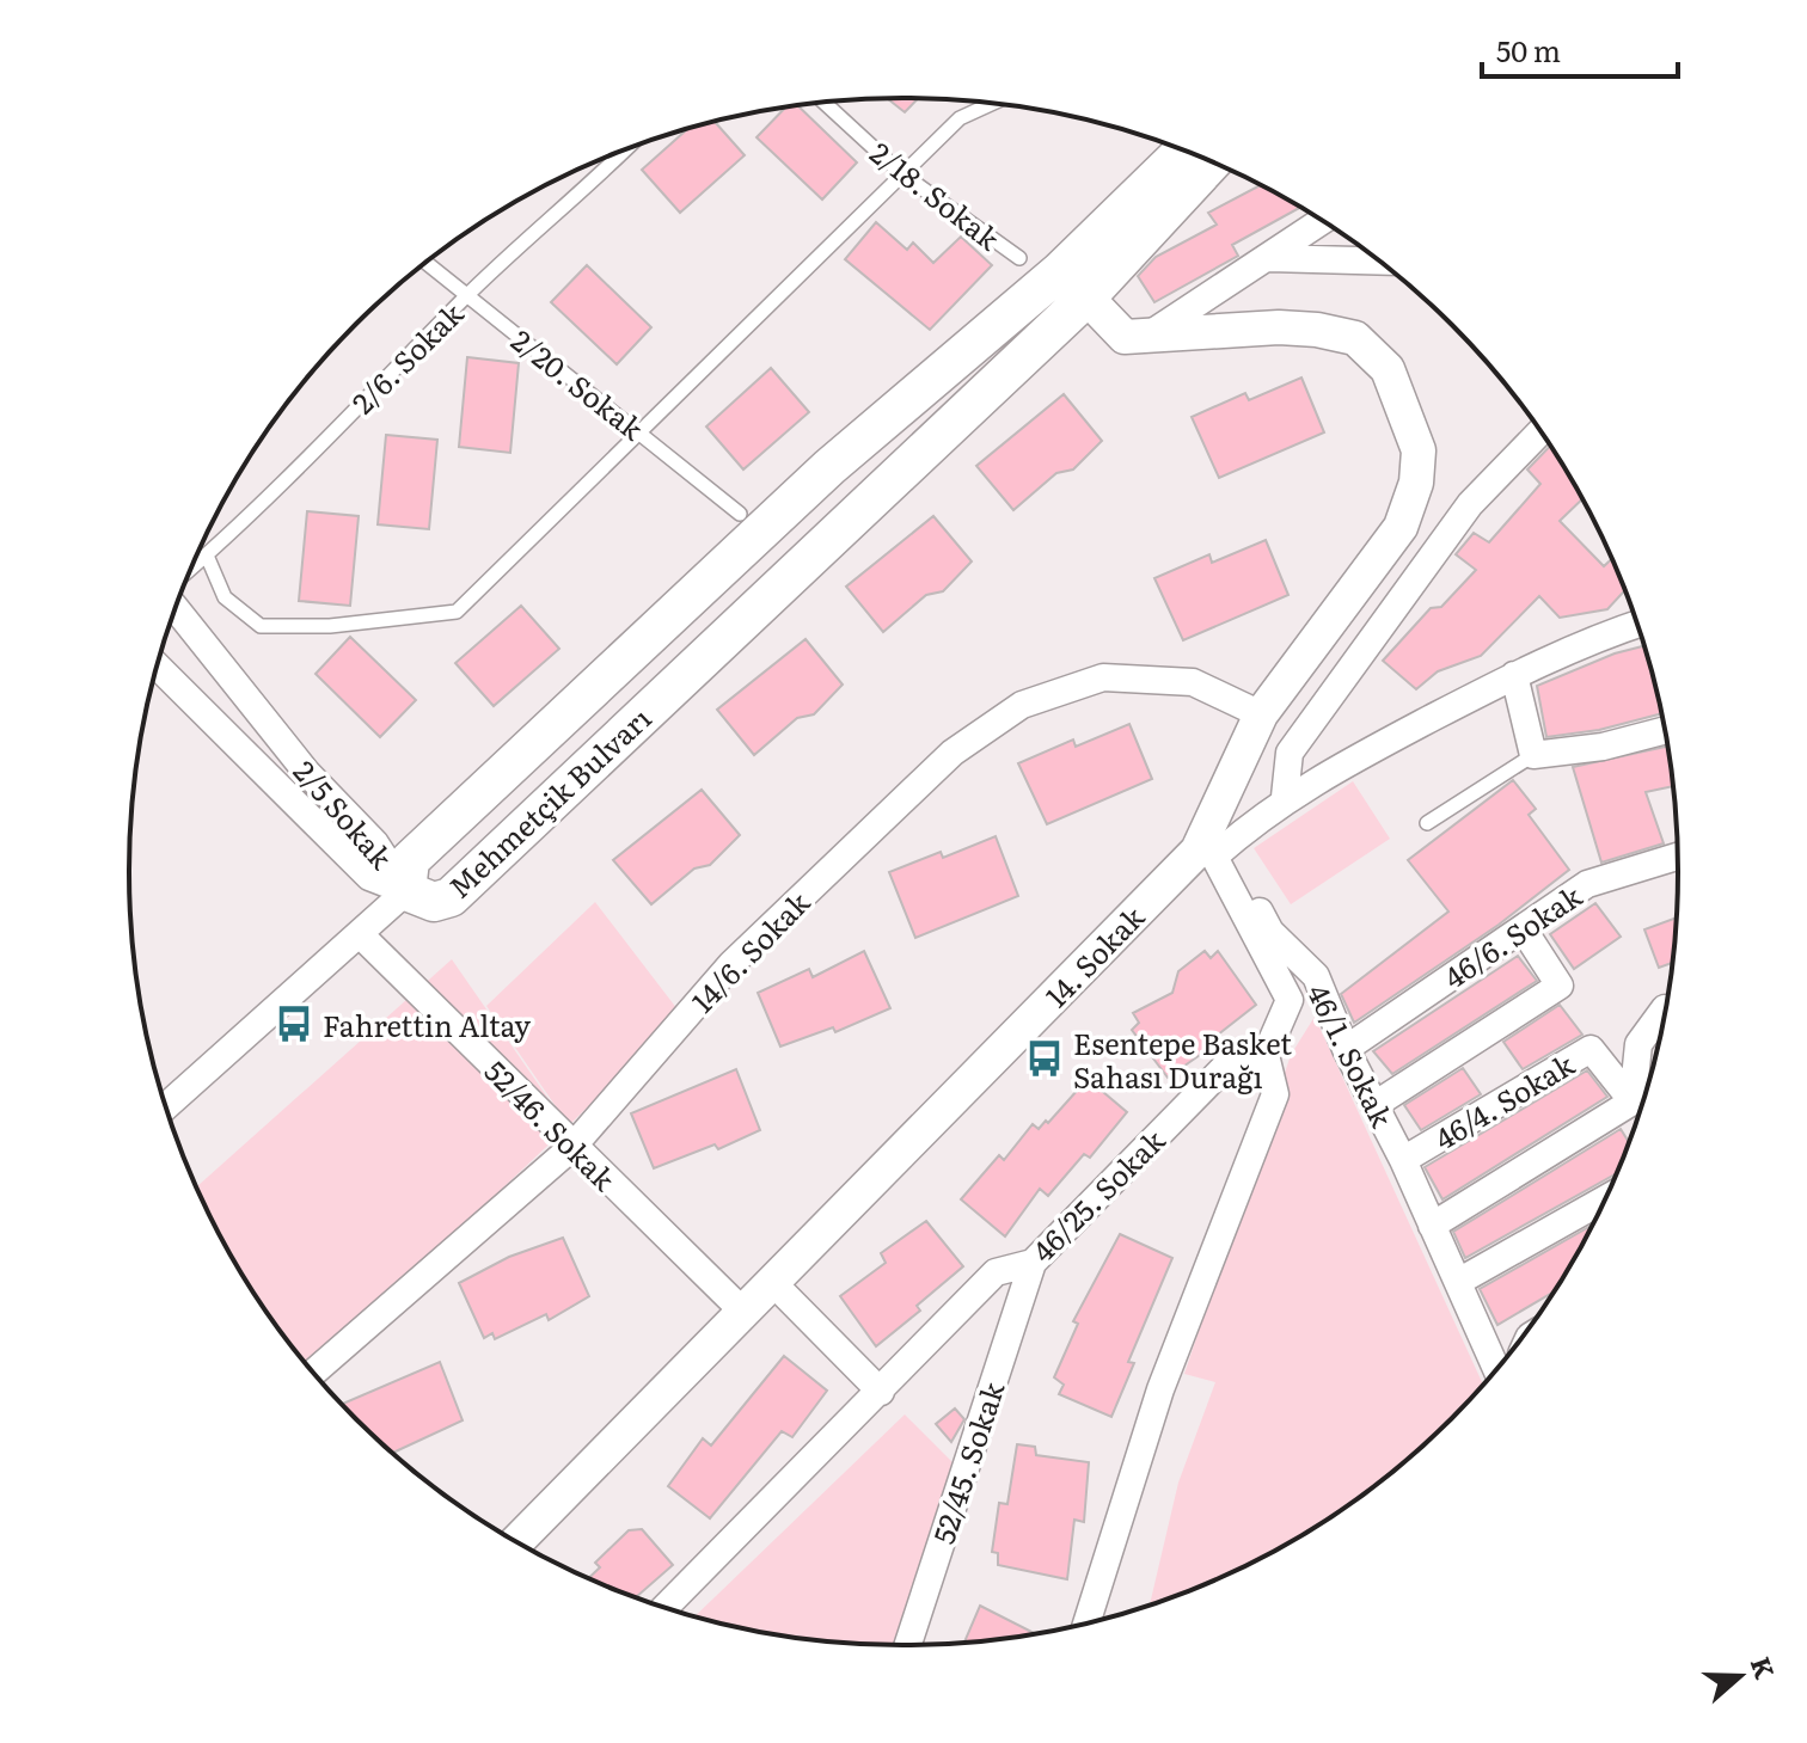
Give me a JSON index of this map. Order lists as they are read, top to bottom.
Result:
{
  "streets": {
    "main road": ["Mehmetçik Bulvarı"],
    "street": [
      "2/5 Sokak",
      "46/6. Sokak",
      "14/6. Sokak",
      "14. Sokak",
      "46/1. Sokak",
      "46/4. Sokak",
      "52/46. Sokak",
      "46/25. Sokak",
      "52/45. Sokak"
    ],
    "lane": ["2/18. Sokak", "2/6. Sokak", "2/20. Sokak"]
  },
  "crossings": [
    ["2/6. Sokak", "2/20. Sokak"],
    ["Mehmetçik Bulvarı", "2/5 Sokak"],
    ["46/6. Sokak", "46/1. Sokak"],
    ["14/6. Sokak", "52/46. Sokak"],
    ["14. Sokak", "46/1. Sokak"],
    ["14. Sokak", "52/46. Sokak"],
    ["46/1. Sokak", "46/4. Sokak"],
    ["46/25. Sokak", "52/45. Sokak"]
  ],
  "places": {
    "bus stop": ["Fahrettin Altay", "Esentepe Basket Sahası Durağı"]
  },
  "scale_bar": "50 m",
  "north": "right"
}
